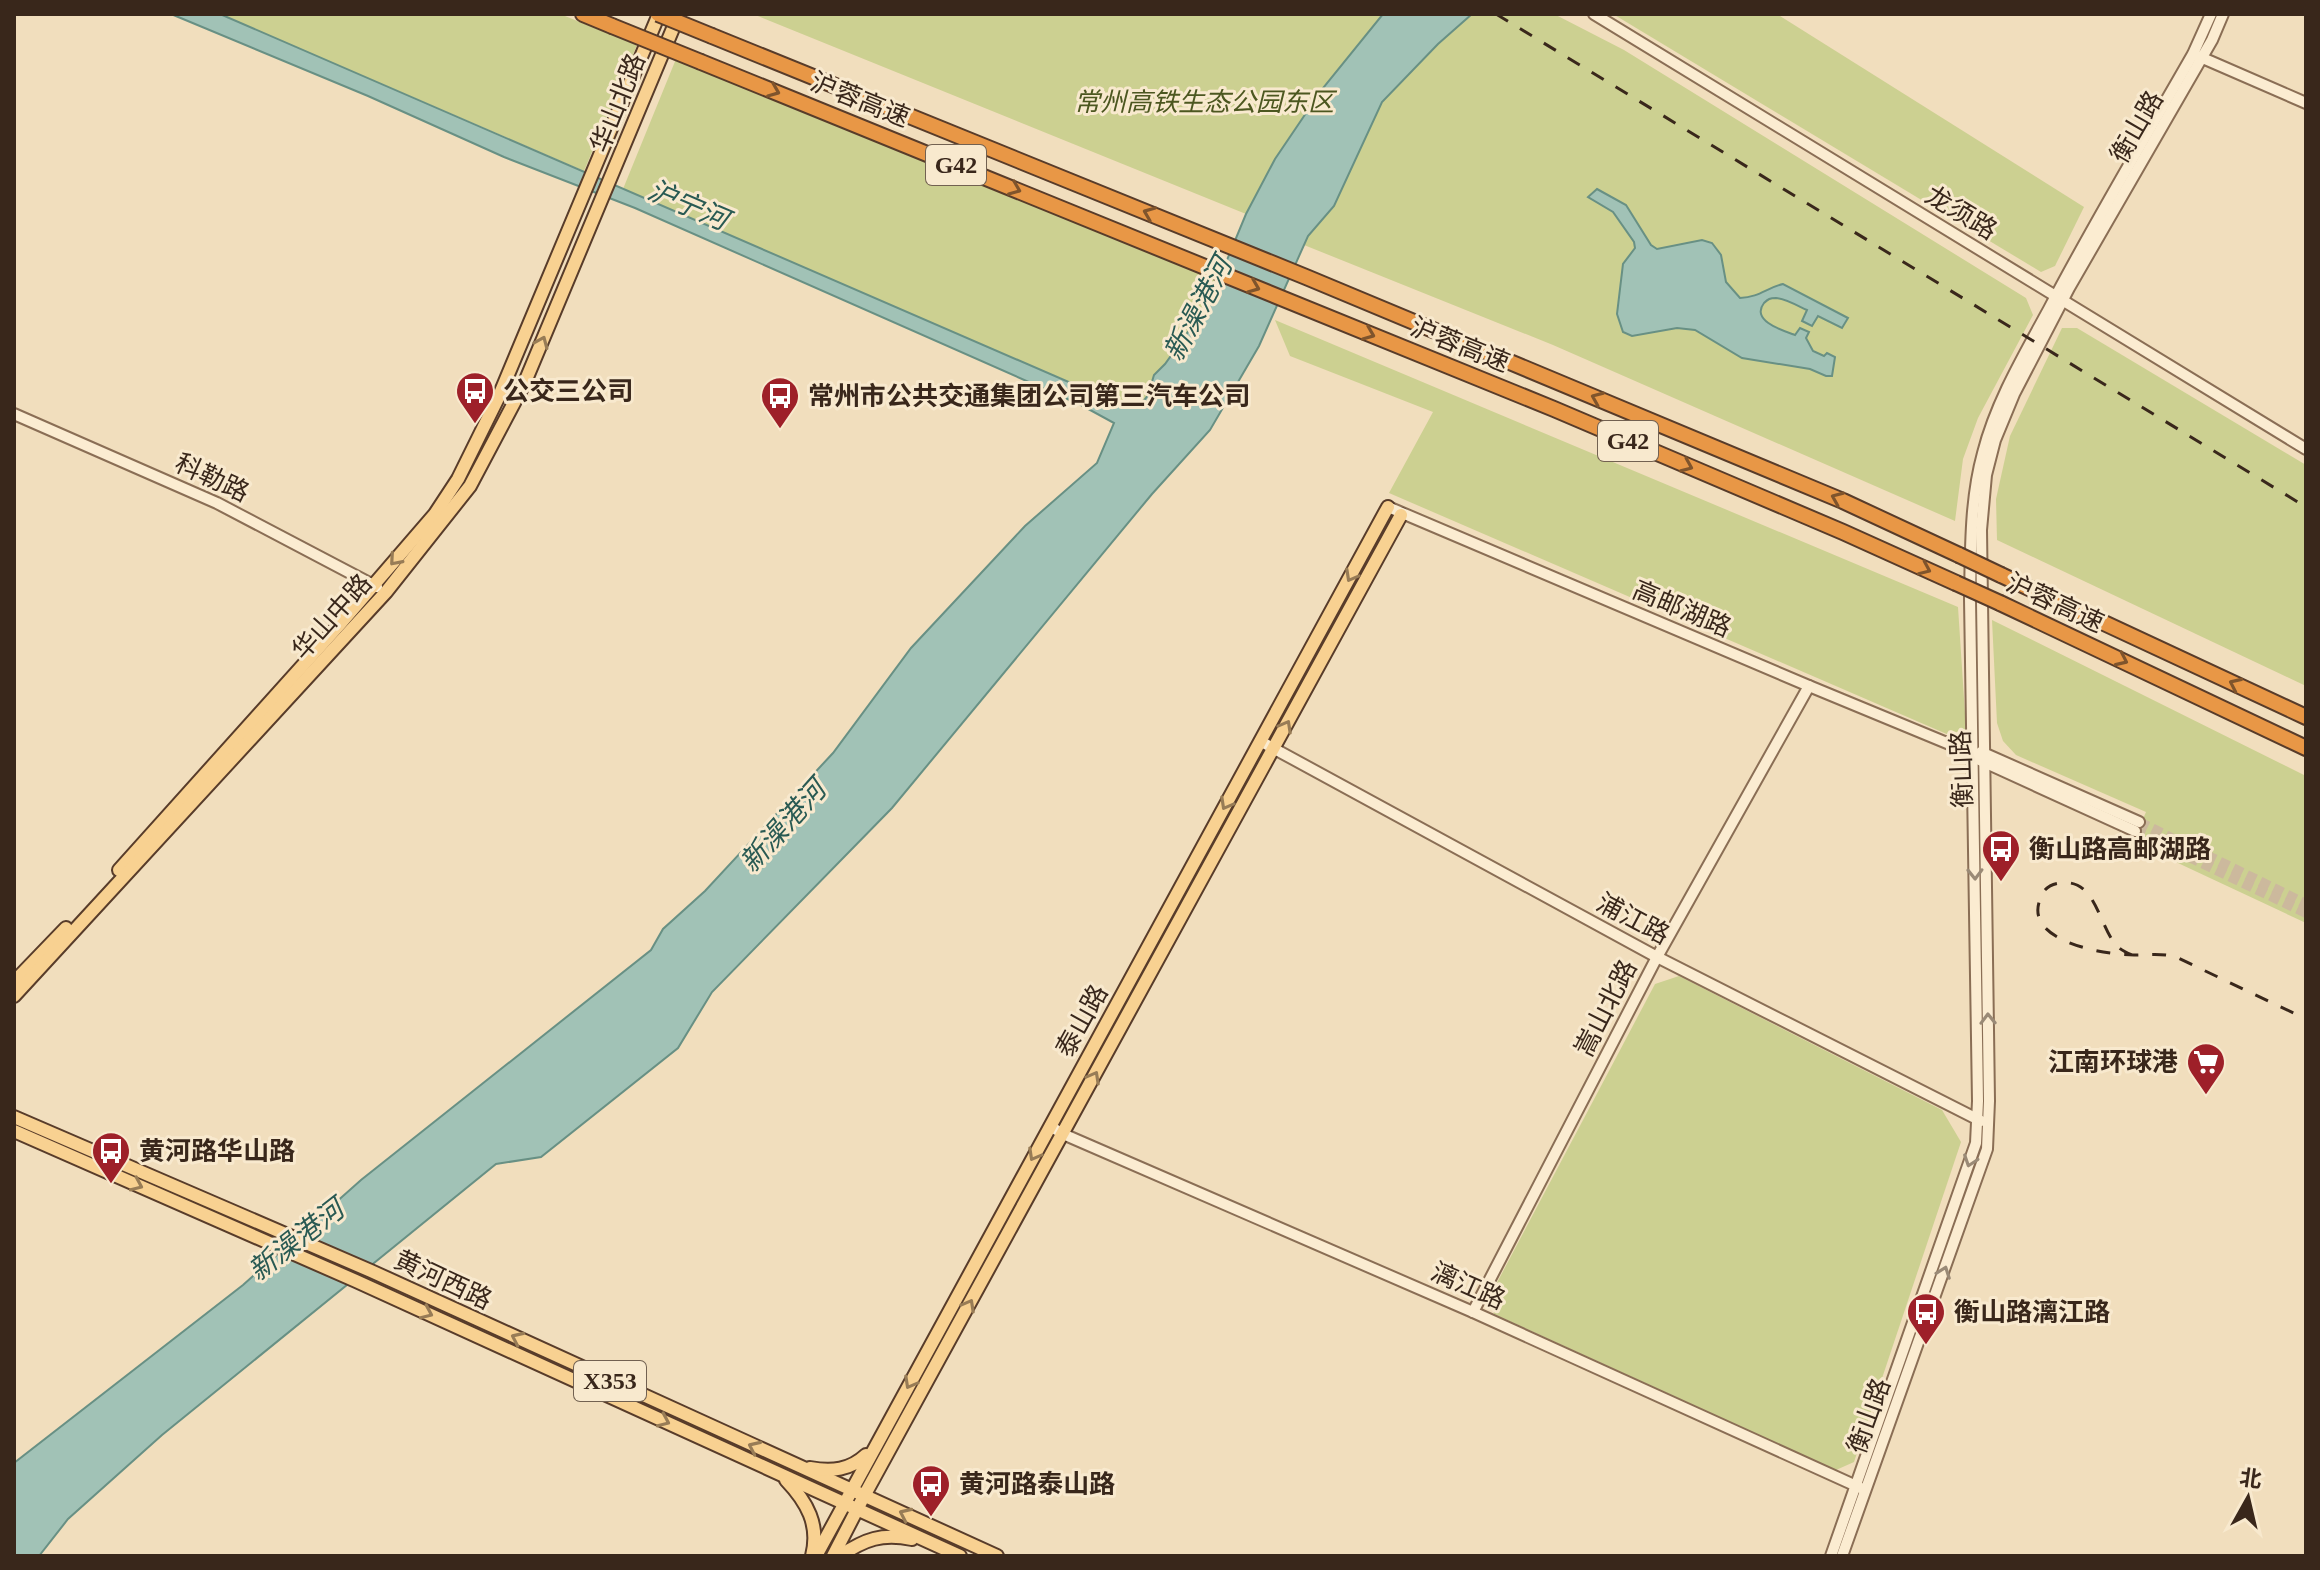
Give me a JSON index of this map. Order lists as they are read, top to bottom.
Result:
{
  "streets": {
    "highway": ["沪蓉高速", "G42"],
    "main road": [
      "华山北路",
      "华山中路",
      "泰山路",
      "黄河西路",
      "X353"
    ],
    "street": [
      "衡山路",
      "龙须路",
      "科勒路",
      "高邮湖路",
      "浦江路",
      "嵩山北路",
      "漓江路"
    ]
  },
  "crossings": [
    ["沪蓉高速", "华山北路"],
    ["华山北路", "华山中路"],
    ["衡山路", "龙须路"],
    ["衡山路", "高邮湖路"],
    ["衡山路", "浦江路"],
    ["衡山路", "漓江路"],
    ["科勒路", "华山中路"],
    ["高邮湖路", "嵩山北路"],
    ["高邮湖路", "泰山路"],
    ["浦江路", "嵩山北路"],
    ["浦江路", "泰山路"],
    ["嵩山北路", "漓江路"],
    ["泰山路", "黄河西路"],
    ["泰山路", "漓江路"],
    ["泰山路", "X353"],
    ["黄河西路", "X353"]
  ],
  "water": ["沪宁河", "新澡港河"],
  "parks": ["常州高铁生态公园东区"],
  "places": {
    "bus stop": [
      "公交三公司",
      "常州市公共交通集团公司第三汽车公司",
      "衡山路高邮湖路",
      "黄河路华山路",
      "衡山路漓江路",
      "黄河路泰山路"
    ],
    "supermarket": ["江南环球港"]
  },
  "north": "top"
}
